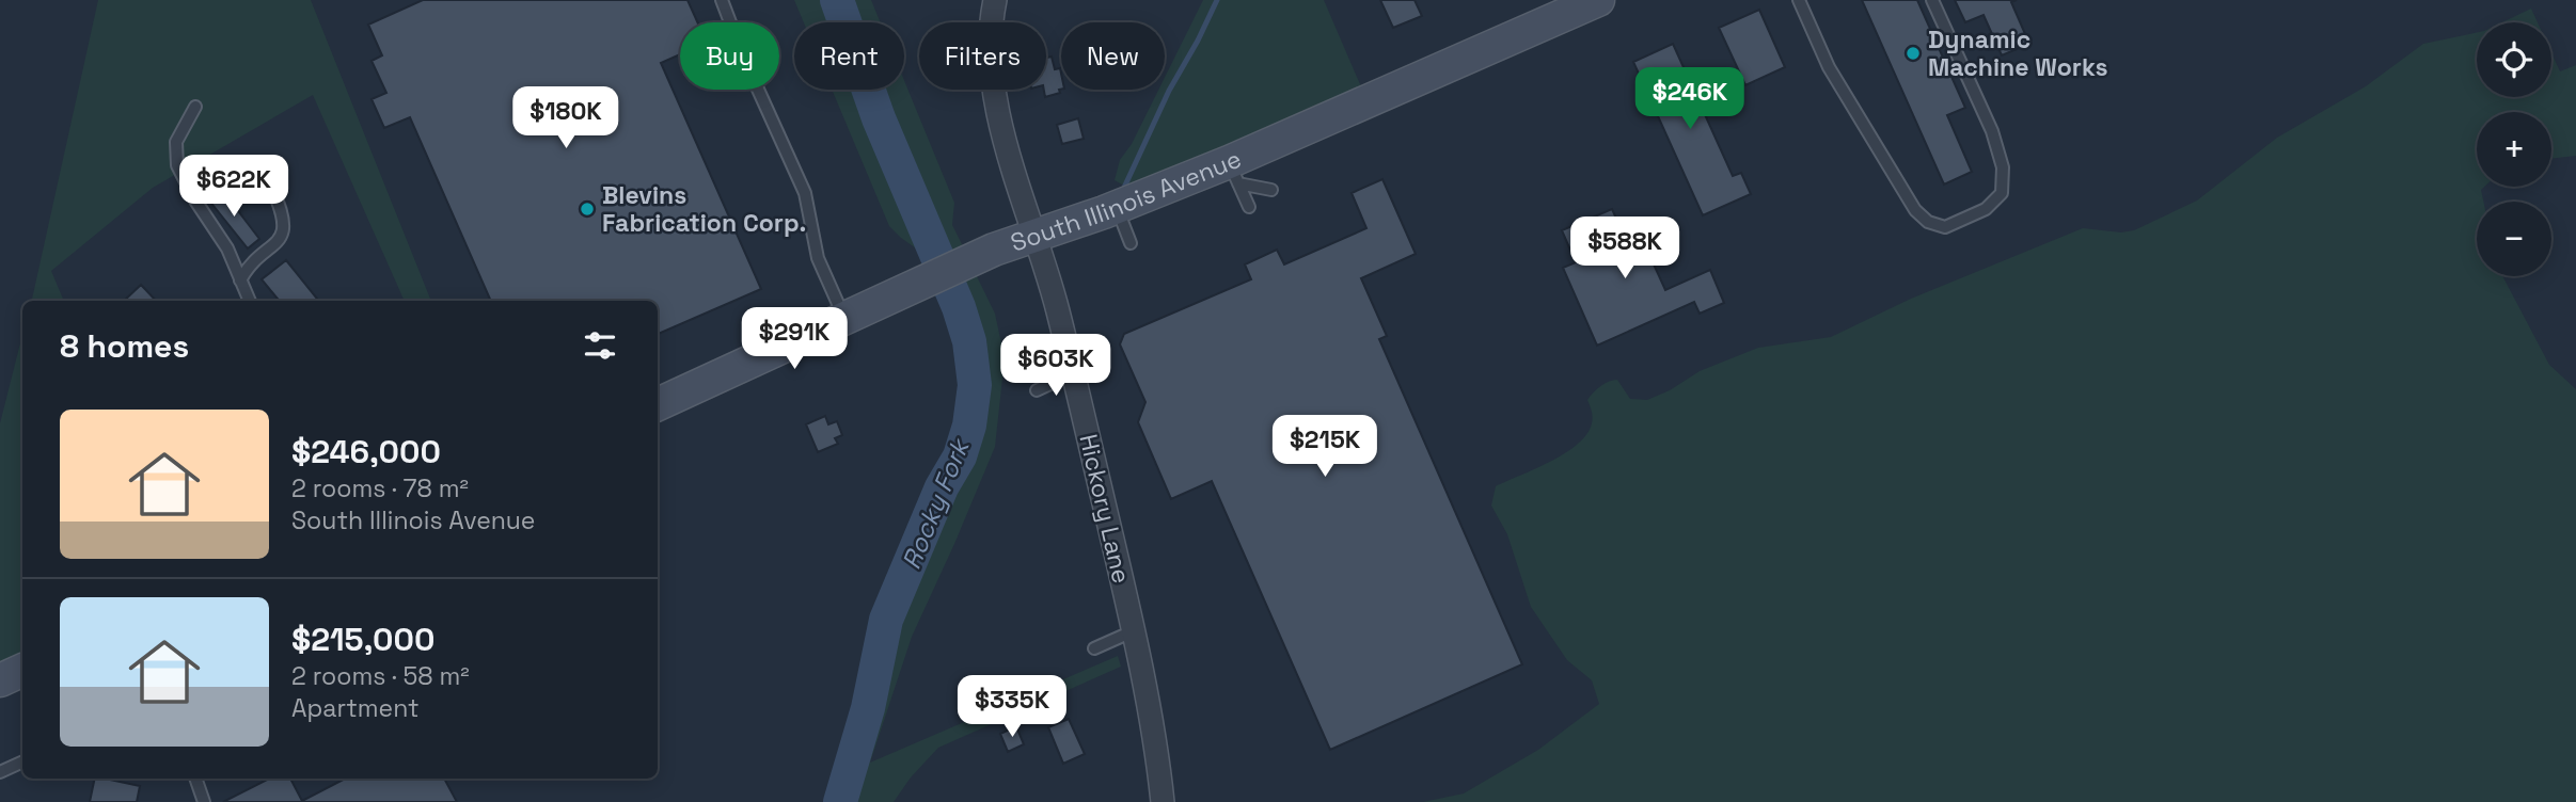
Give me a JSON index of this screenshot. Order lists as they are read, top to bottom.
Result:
{
  "streets": {
    "main road": ["South Illinois Avenue"],
    "street": ["Hickory Lane"]
  },
  "crossings": [
    ["South Illinois Avenue", "Hickory Lane"]
  ],
  "water": ["Rocky Fork"],
  "places": ["Dynamic Machine Works", "Blevins Fabrication Corp."],
  "page": {
    "map_buttons": ["+", "−"],
    "chip": [
      "Buy",
      "Rent",
      "Filters",
      "New"
    ],
    "price": [
      "$246K",
      "$180K",
      "$622K",
      "$588K",
      "$291K",
      "$603K",
      "$215K",
      "$335K"
    ],
    "heading": "8 homes",
    "list": [
      {
        "name": "$246,000",
        "note": "2 rooms · 78 m² · South Illinois Avenue"
      },
      {
        "name": "$215,000",
        "note": "2 rooms · 58 m² · Apartment"
      }
    ]
  }
}
